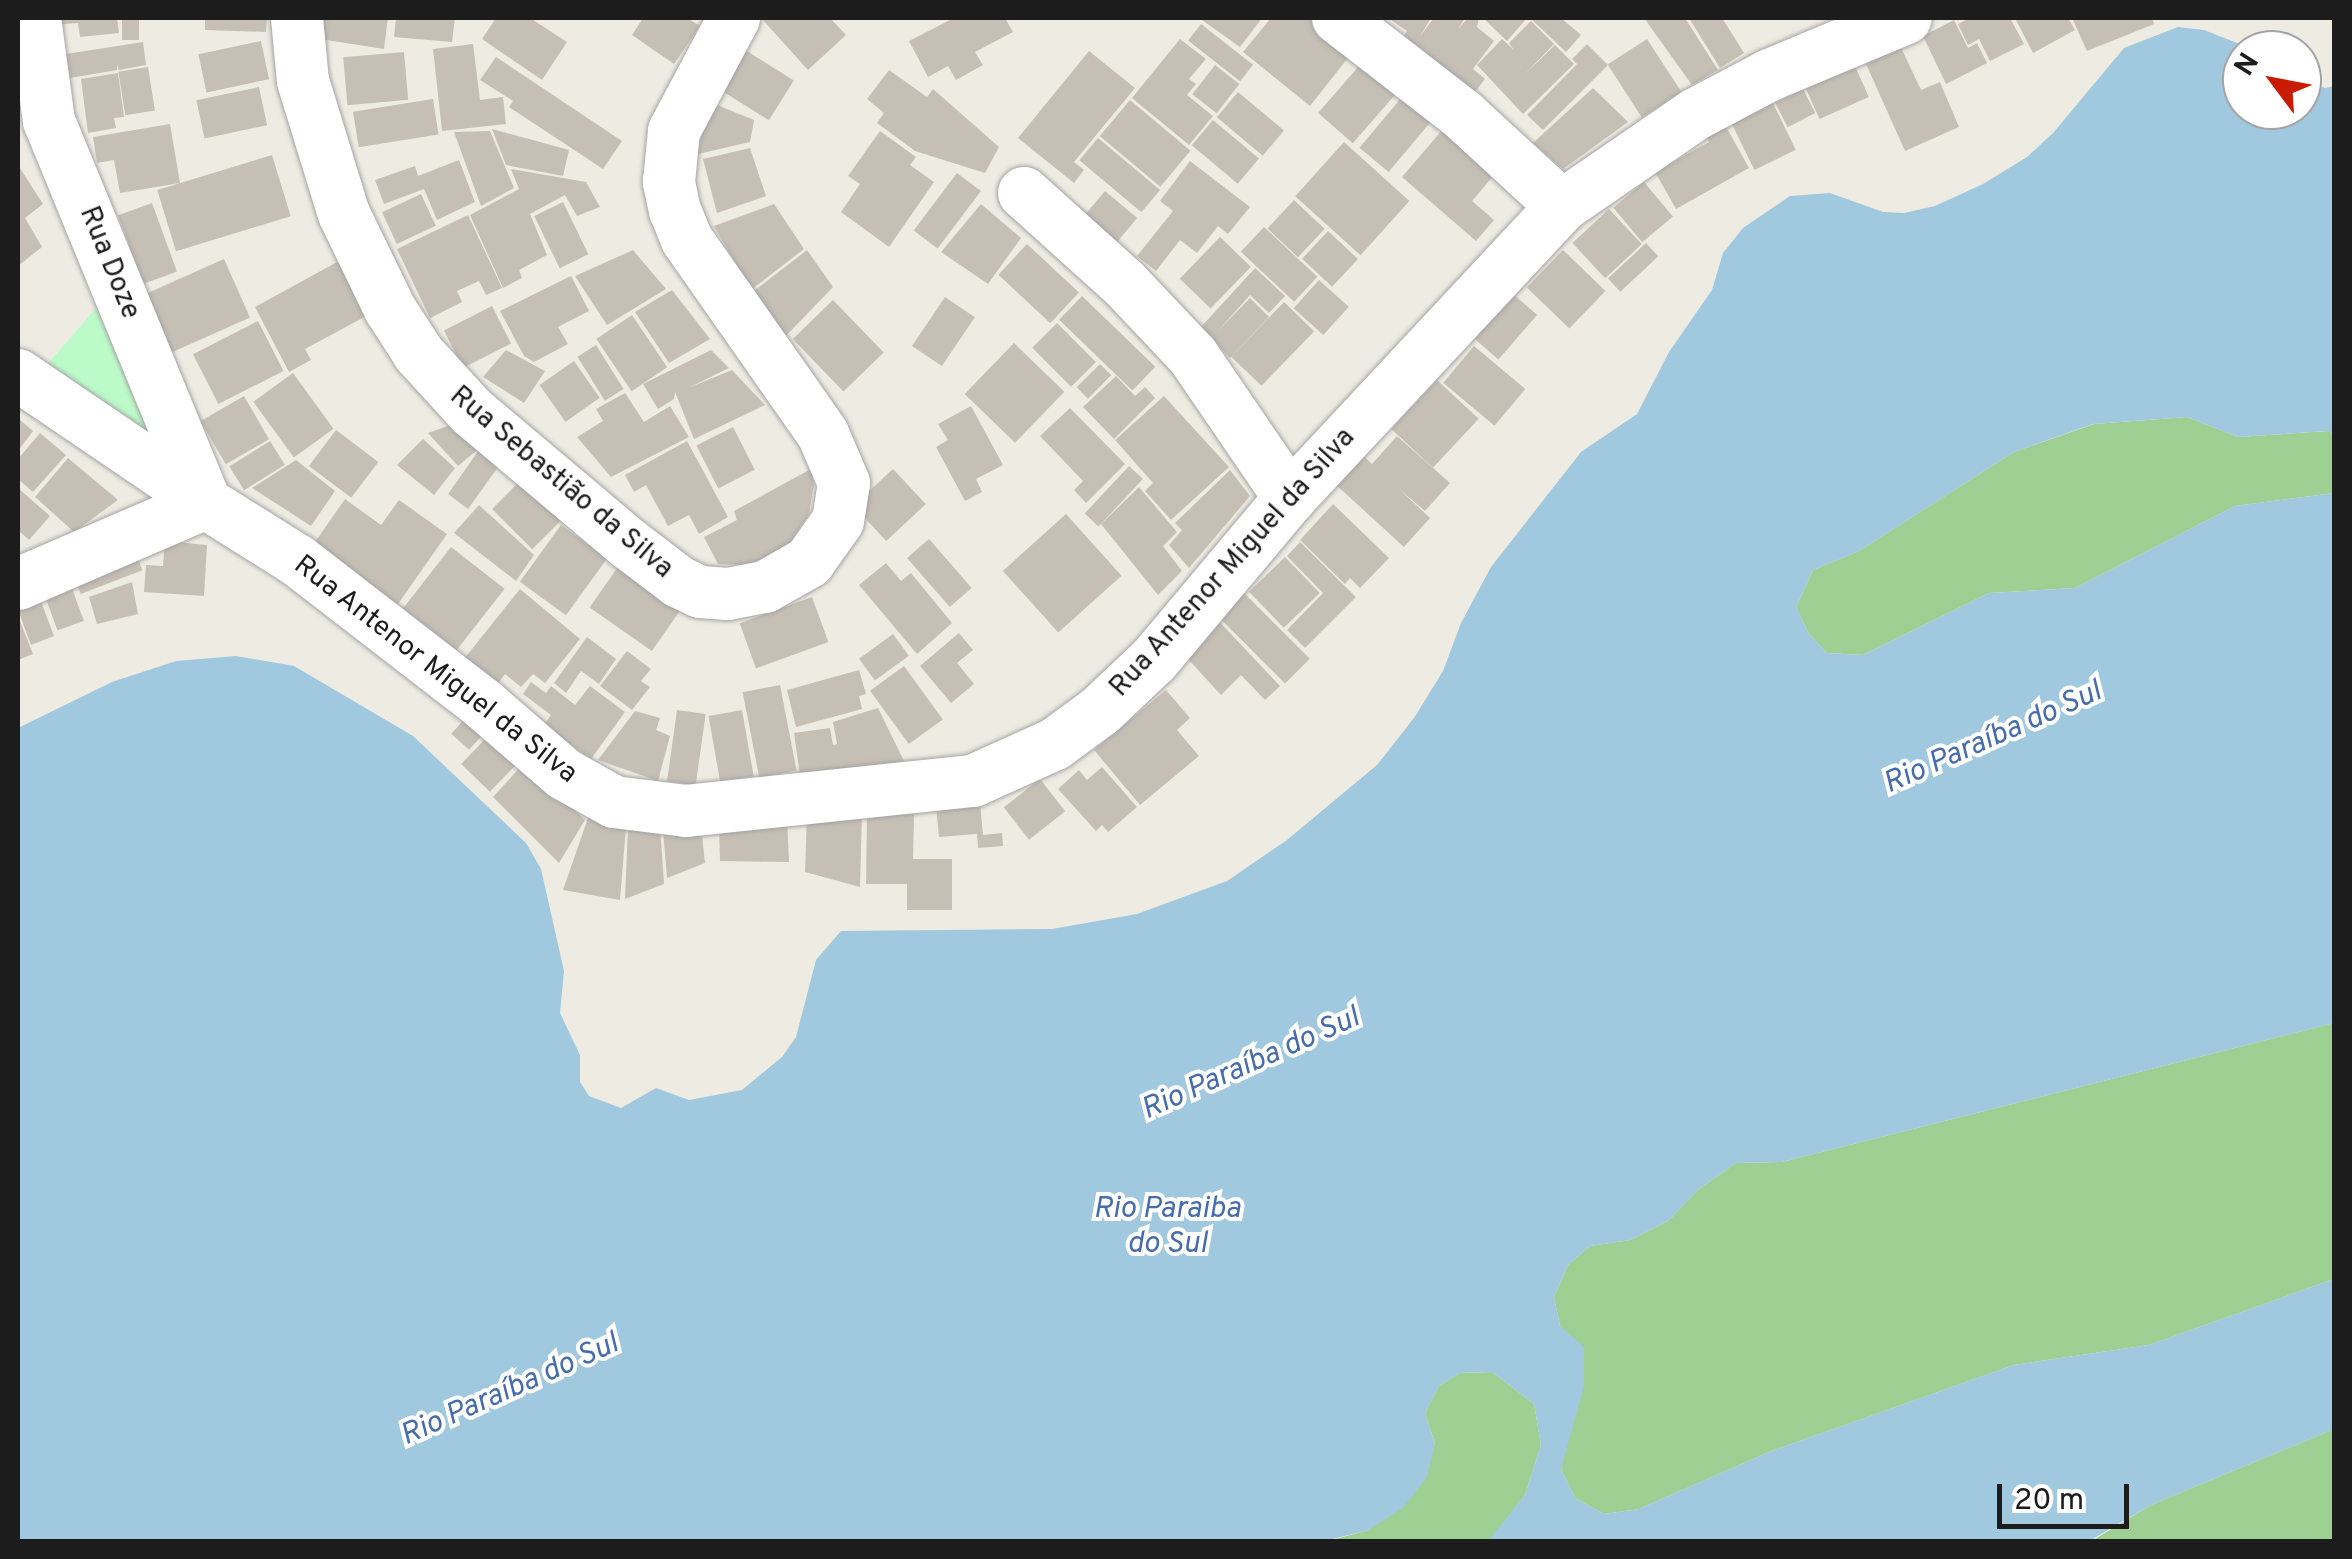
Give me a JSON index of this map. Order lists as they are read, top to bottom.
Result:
{
  "streets": {
    "street": ["Rua Doze", "Rua Sebastião da Silva", "Rua Antenor Miguel da Silva"]
  },
  "crossings": [
    ["Rua Doze", "Rua Antenor Miguel da Silva"]
  ],
  "water": ["Rio Paraíba do Sul", "Rio Paraiba do Sul"],
  "scale_bar": "20 m",
  "north": "top left"
}
